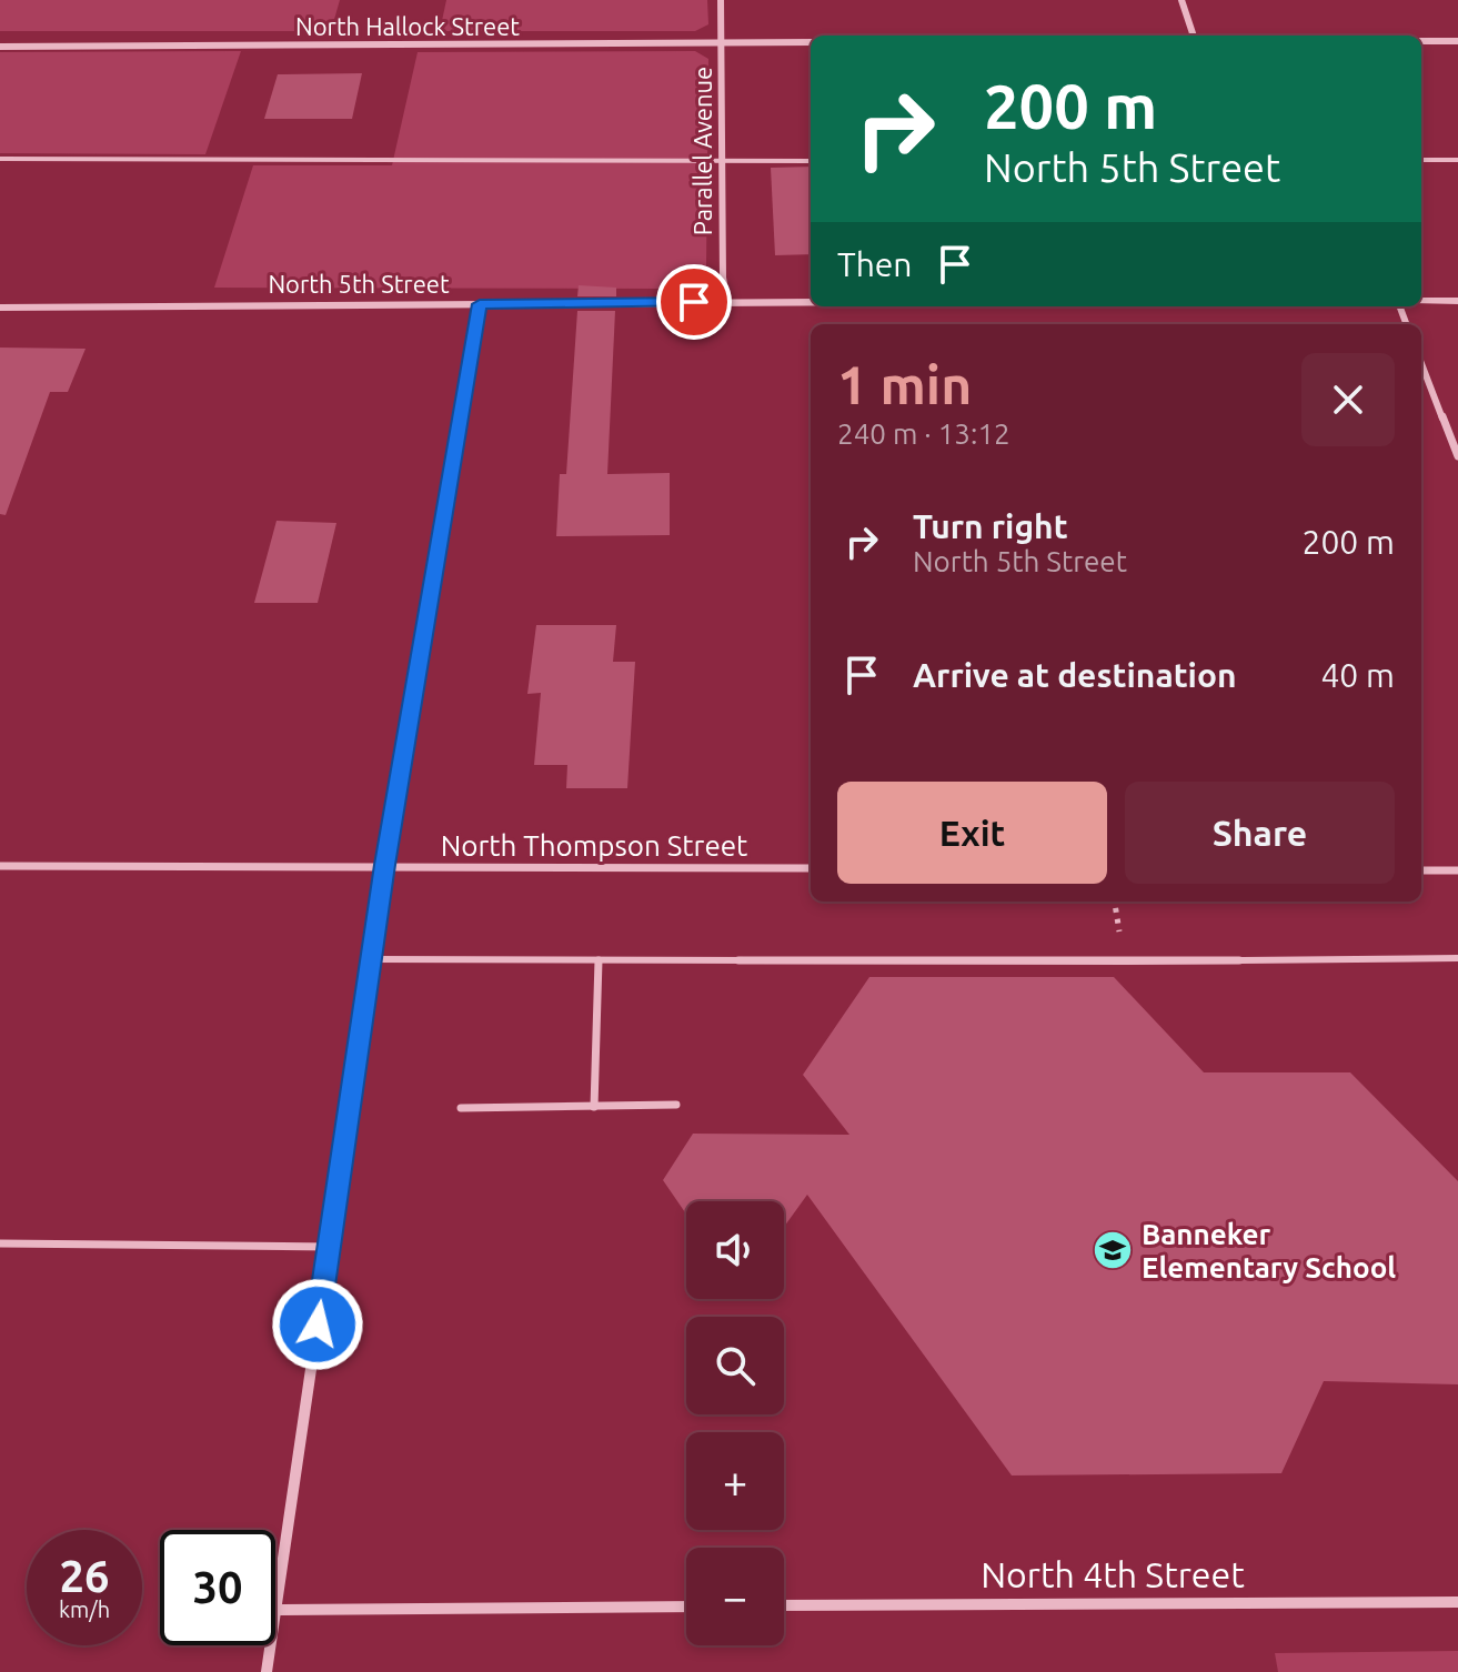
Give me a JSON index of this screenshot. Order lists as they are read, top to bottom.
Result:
{
  "streets": {
    "street": [
      "North Hallock Street",
      "Parallel Avenue",
      "North 5th Street",
      "North Thompson Street",
      "North 4th Street"
    ]
  },
  "crossings": [
    ["North Hallock Street", "Parallel Avenue"],
    ["Parallel Avenue", "North 5th Street"]
  ],
  "places": {
    "school or university": ["Banneker Elementary School"]
  },
  "page": {
    "turn": ["200 m", "North 5th Street"],
    "then": "Then",
    "heading": ["1 min", "240 m · 13:12"],
    "list": [
      {
        "name": "Turn right",
        "note": "North 5th Street",
        "value": "200 m"
      },
      {
        "name": "Arrive at destination",
        "value": "40 m"
      }
    ],
    "buttons": ["Exit", "Share"],
    "map_buttons": ["+", "−"],
    "speed": "26 km/h",
    "limit": "30"
  }
}
